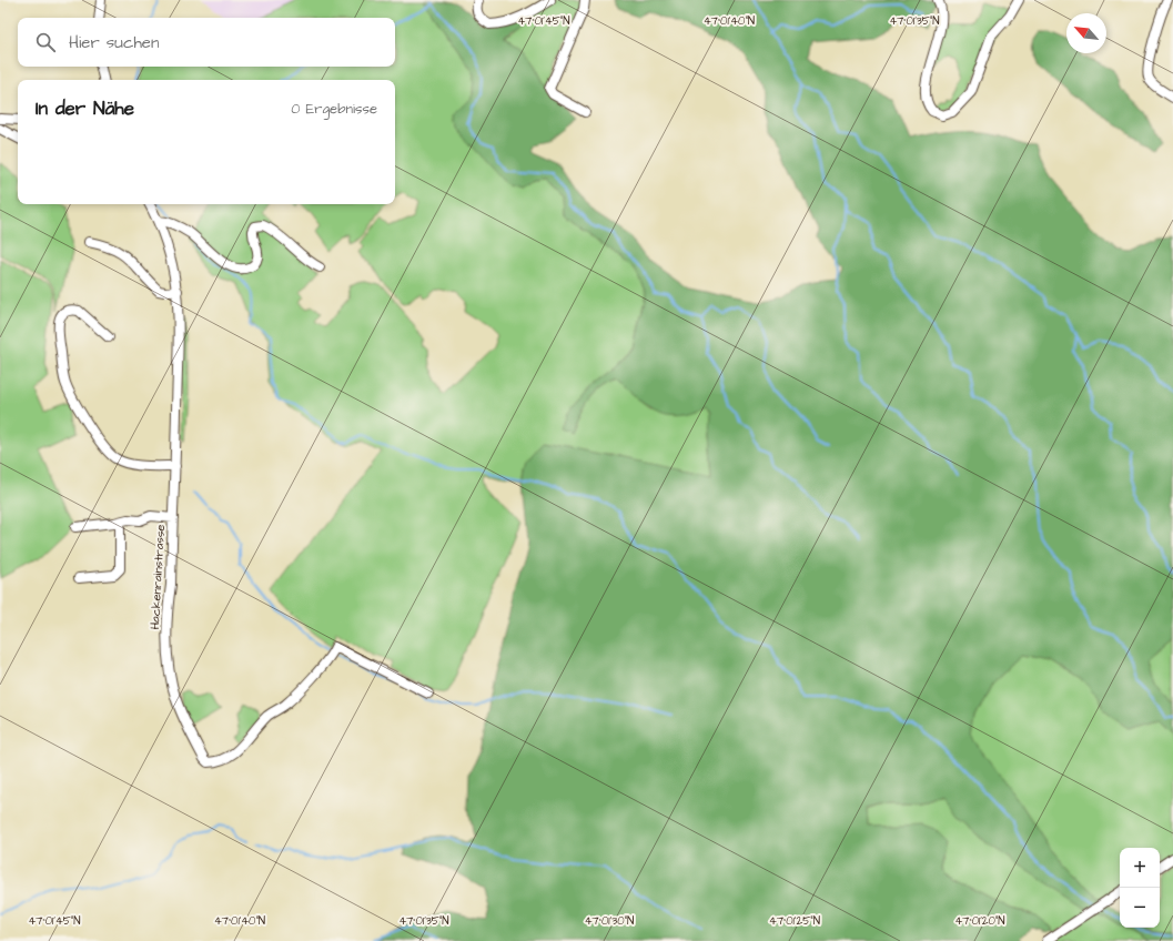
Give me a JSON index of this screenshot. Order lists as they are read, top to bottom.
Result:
{
  "streets": {
    "street": ["Hackenrainstrasse"]
  },
  "north": "top left",
  "page": {
    "search": "Hier suchen",
    "heading": ["In der Nähe", "0 Ergebnisse"],
    "map_buttons": ["+", "−"]
  },
  "coordinates": [
    "47°01'45\"N",
    "47°01'40\"N",
    "47°01'35\"N",
    "47°01'30\"N",
    "47°01'25\"N",
    "47°01'20\"N"
  ]
}
